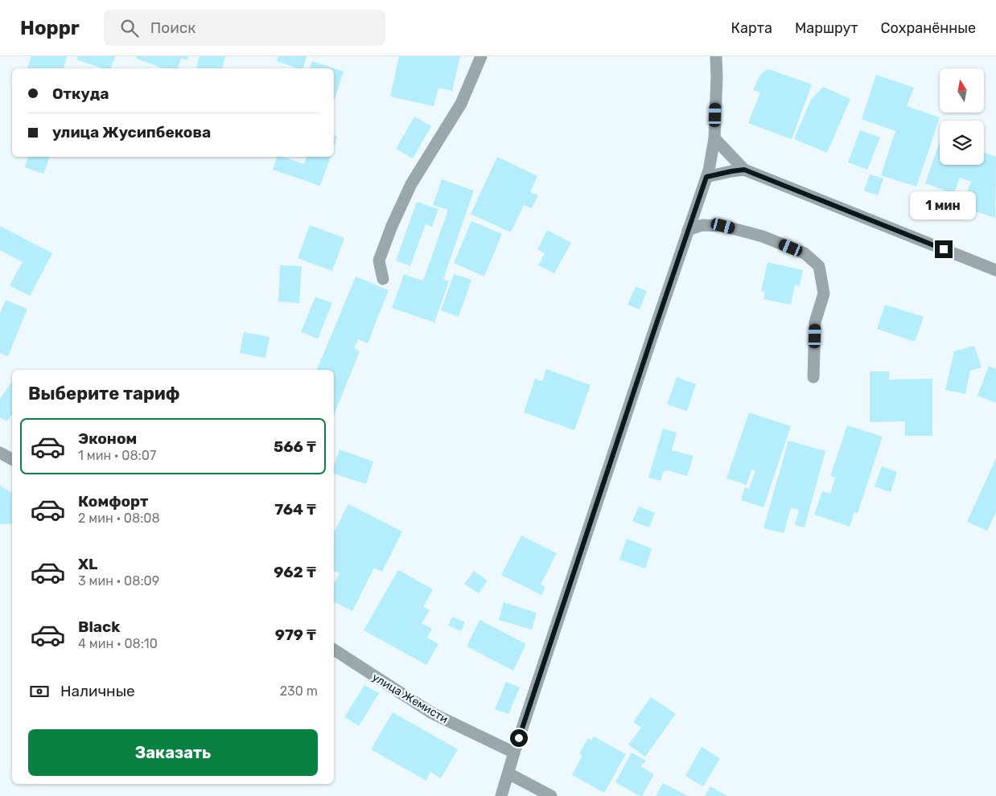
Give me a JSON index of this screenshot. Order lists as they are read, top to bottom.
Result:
{
  "streets": {
    "street": ["улица Жемисти"]
  },
  "north": "top",
  "page": {
    "header": "Hoppr",
    "search": "Поиск",
    "nav": ["Карта", "Маршрут", "Сохранённые"],
    "banner": ["Откуда", "улица Жусипбекова"],
    "bubble": "1 мин",
    "heading": "Выберите тариф",
    "list": [
      {
        "name": "Эконом",
        "note": "1 мин · 08:07",
        "value": "566 ₸"
      },
      {
        "name": "Комфорт",
        "note": "2 мин · 08:08",
        "value": "764 ₸"
      },
      {
        "name": "XL",
        "note": "3 мин · 08:09",
        "value": "962 ₸"
      },
      {
        "name": "Black",
        "note": "4 мин · 08:10",
        "value": "979 ₸"
      }
    ],
    "pay": ["Наличные", "230 m"],
    "buttons": "Заказать"
  }
}
